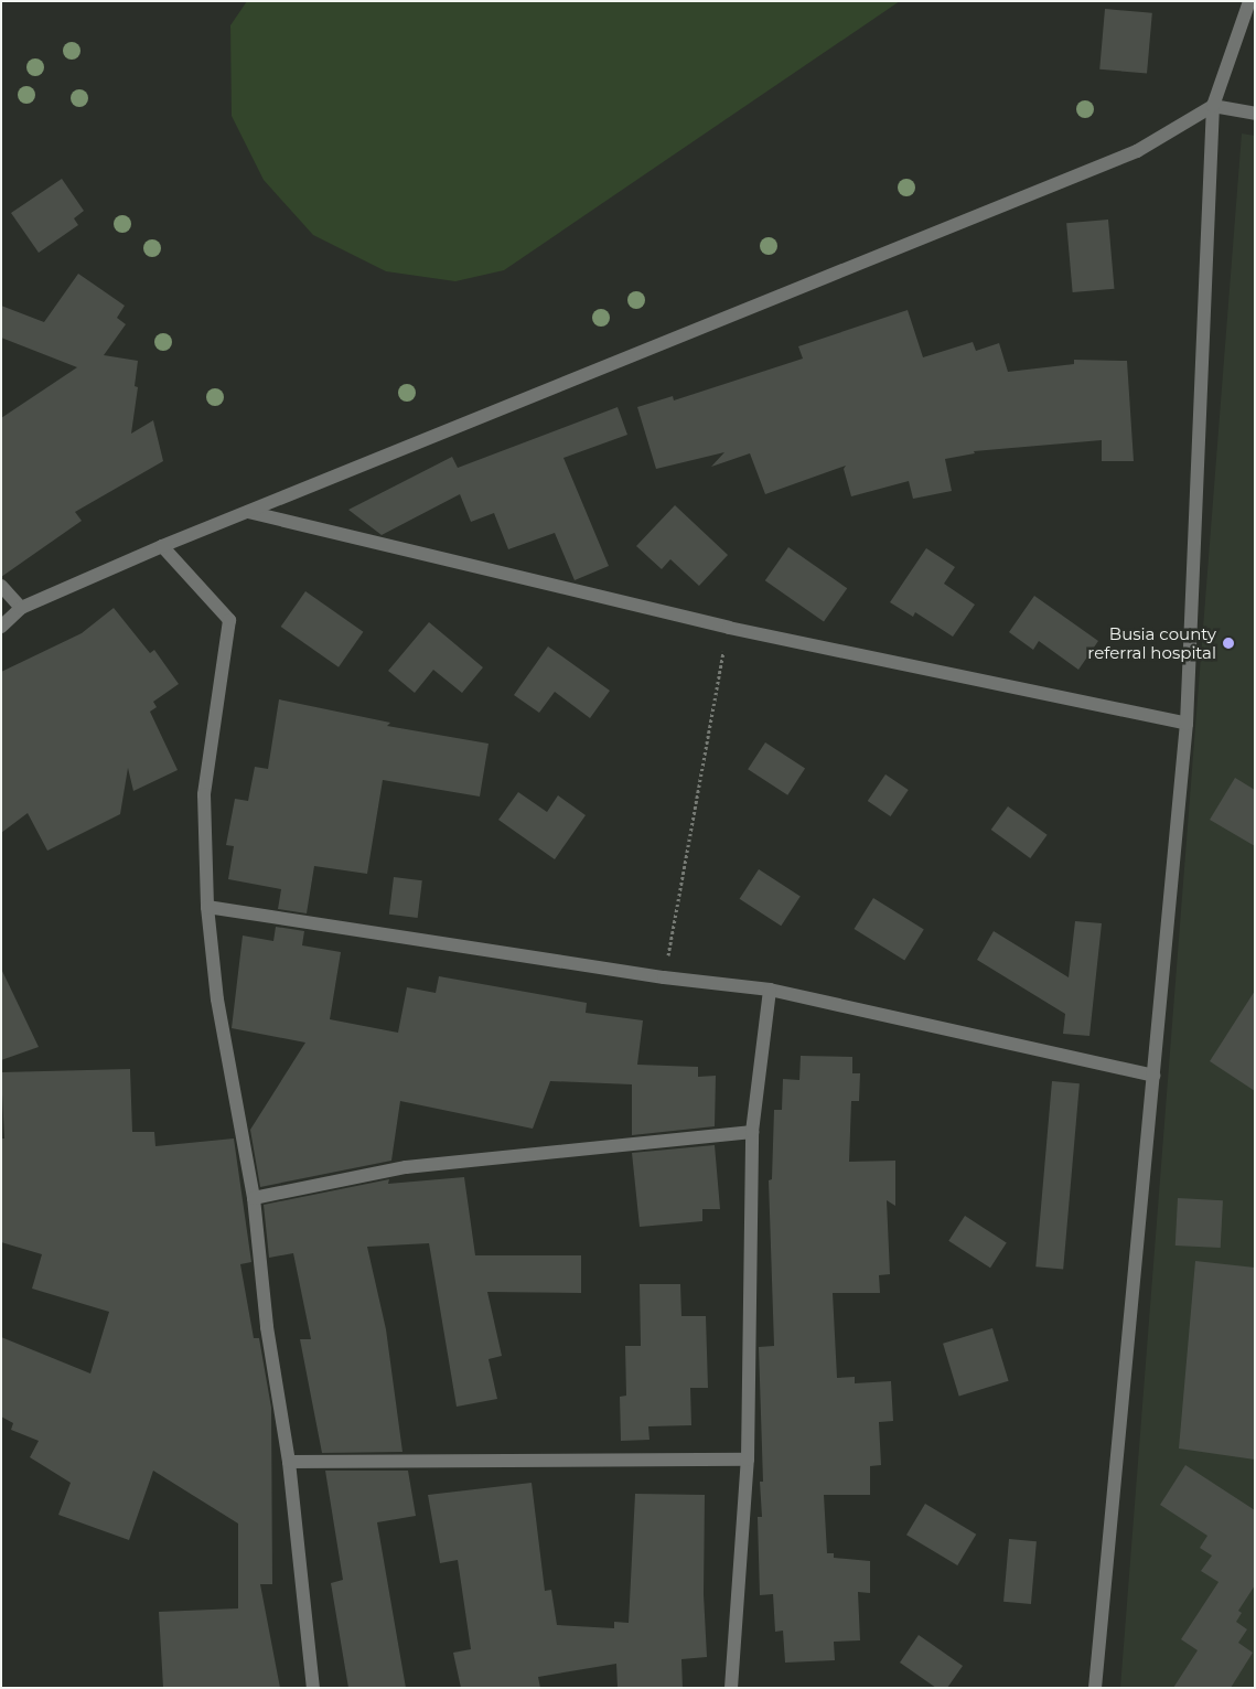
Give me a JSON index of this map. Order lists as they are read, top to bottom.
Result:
{
  "places": ["Busia county referral hospital"]
}
